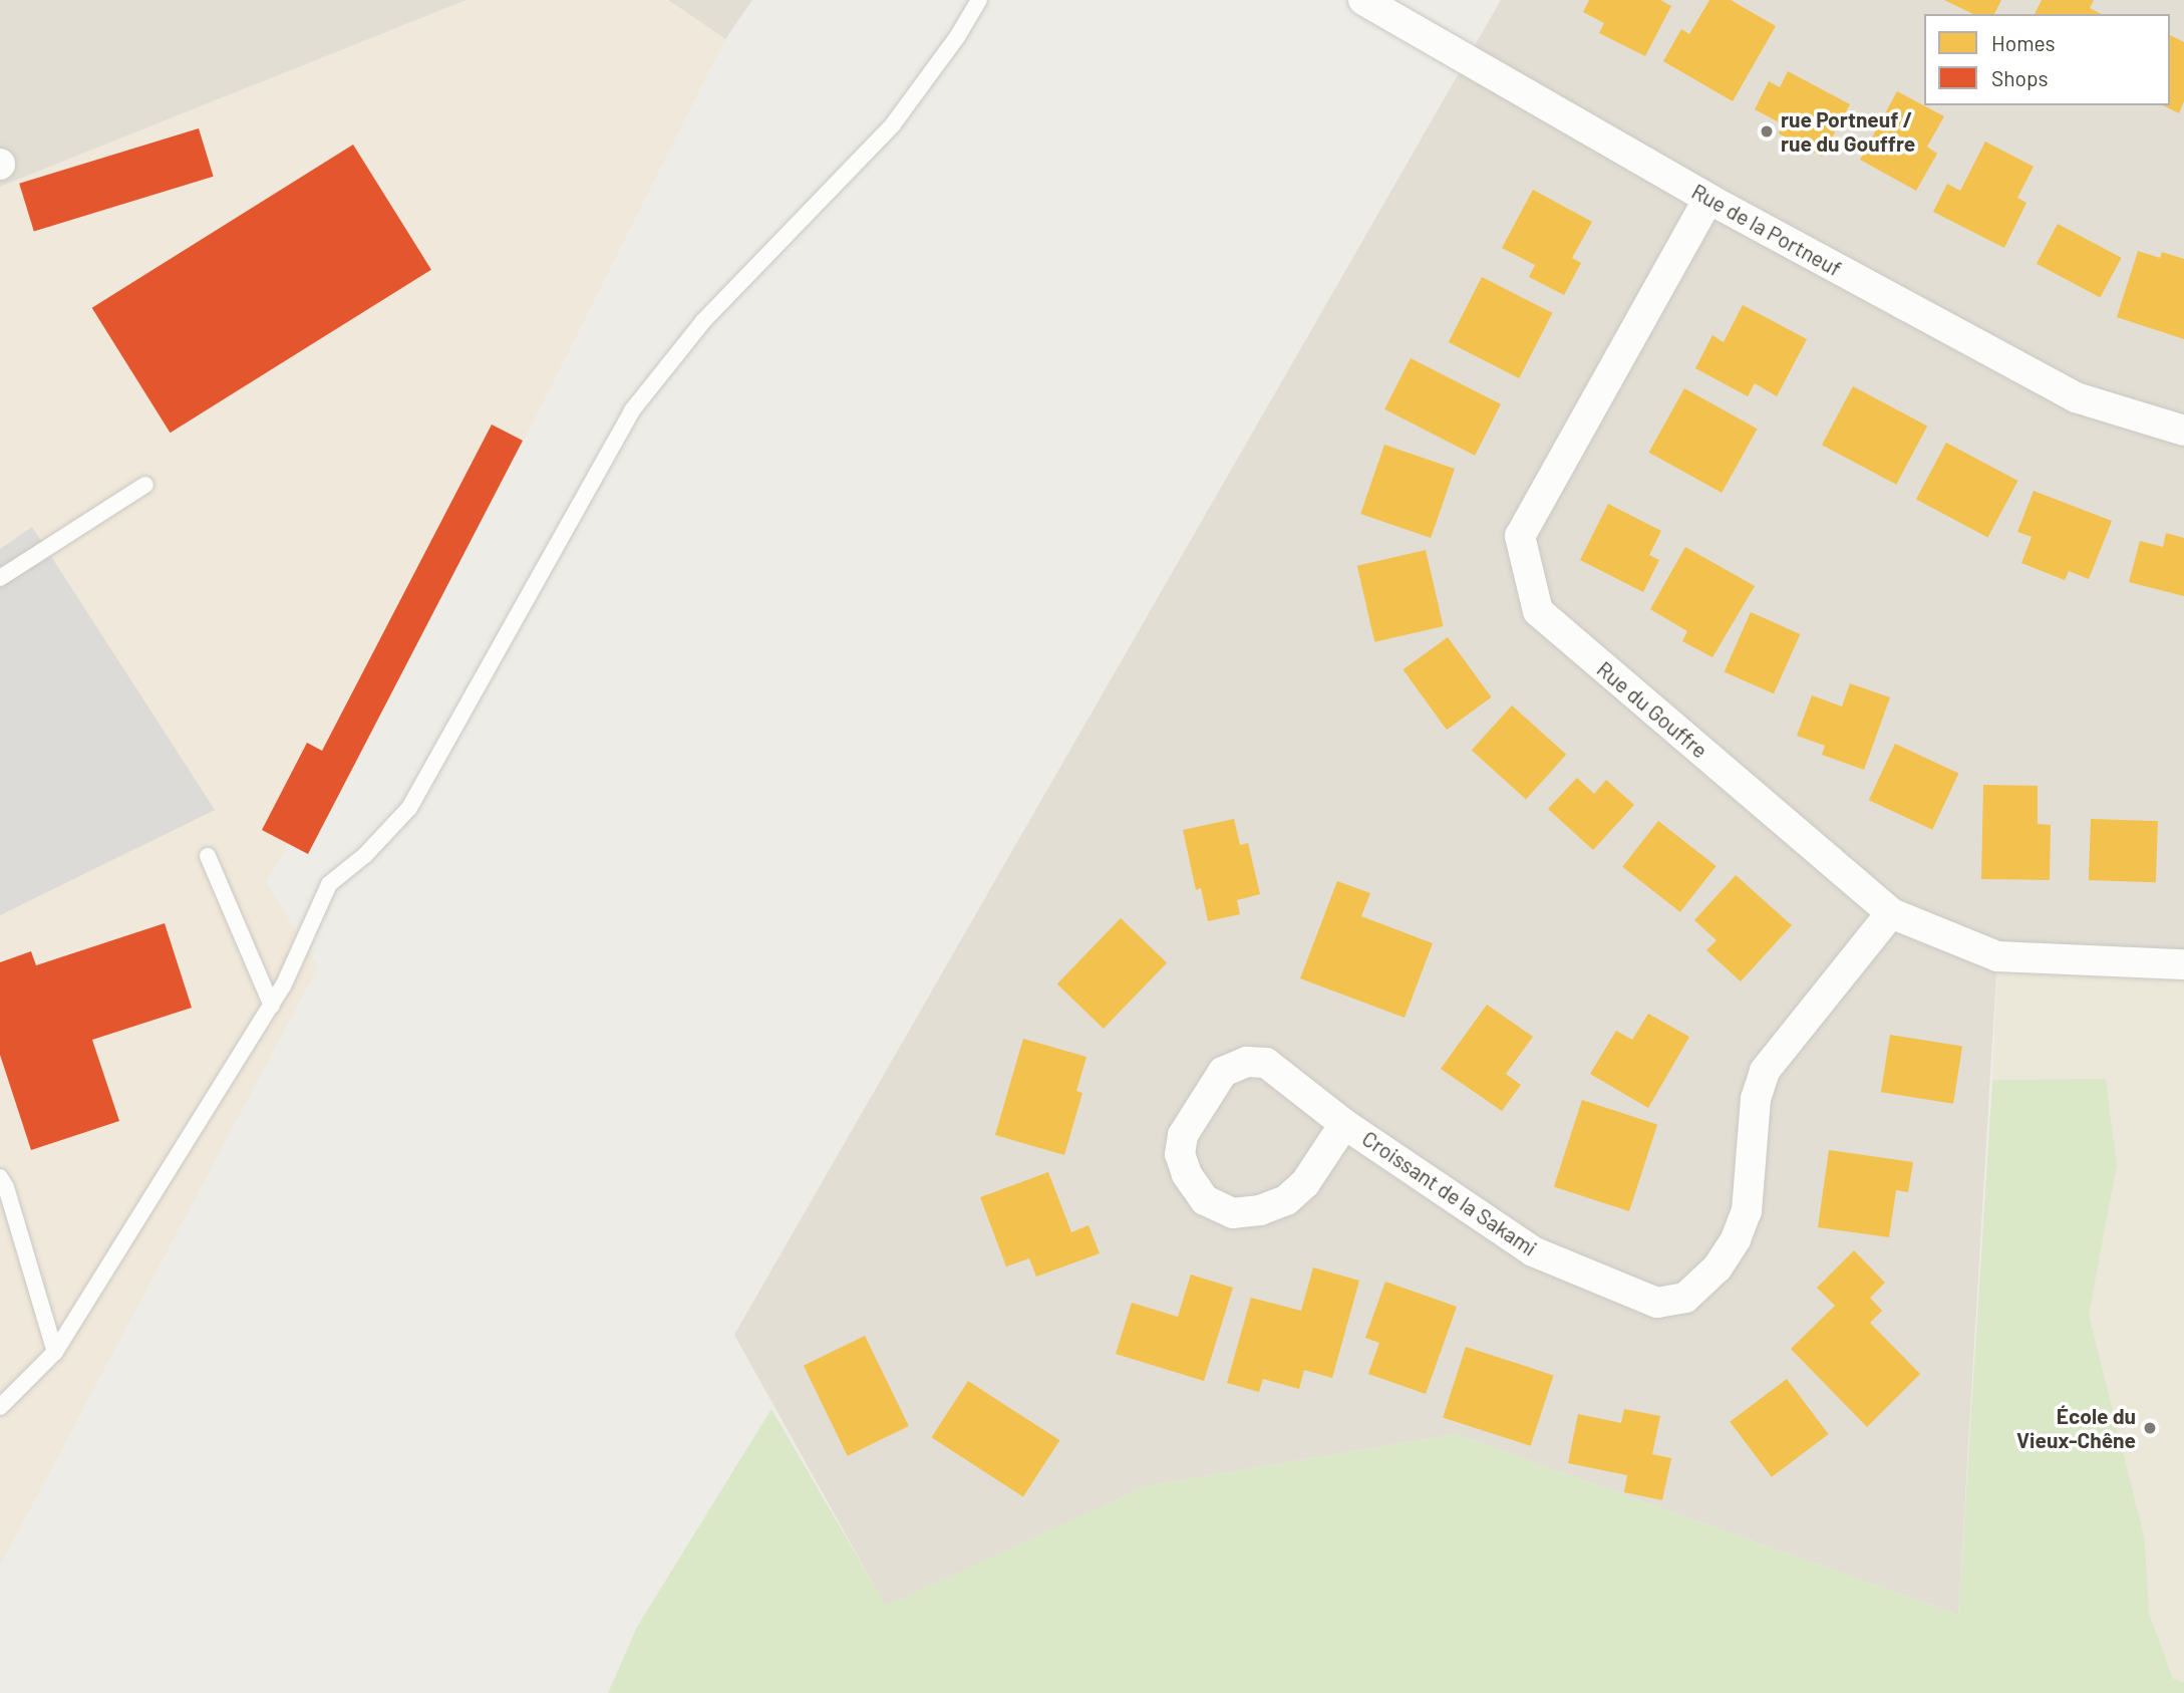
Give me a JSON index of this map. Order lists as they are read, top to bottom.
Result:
{
  "streets": {
    "street": ["Rue de la Portneuf", "Rue du Gouffre", "Croissant de la Sakami"]
  },
  "crossings": [
    ["Rue de la Portneuf", "Rue du Gouffre"],
    ["Rue du Gouffre", "Croissant de la Sakami"]
  ],
  "places": ["rue Portneuf / rue du Gouffre", "École du Vieux-Chêne"],
  "legend": ["Homes", "Shops"]
}
